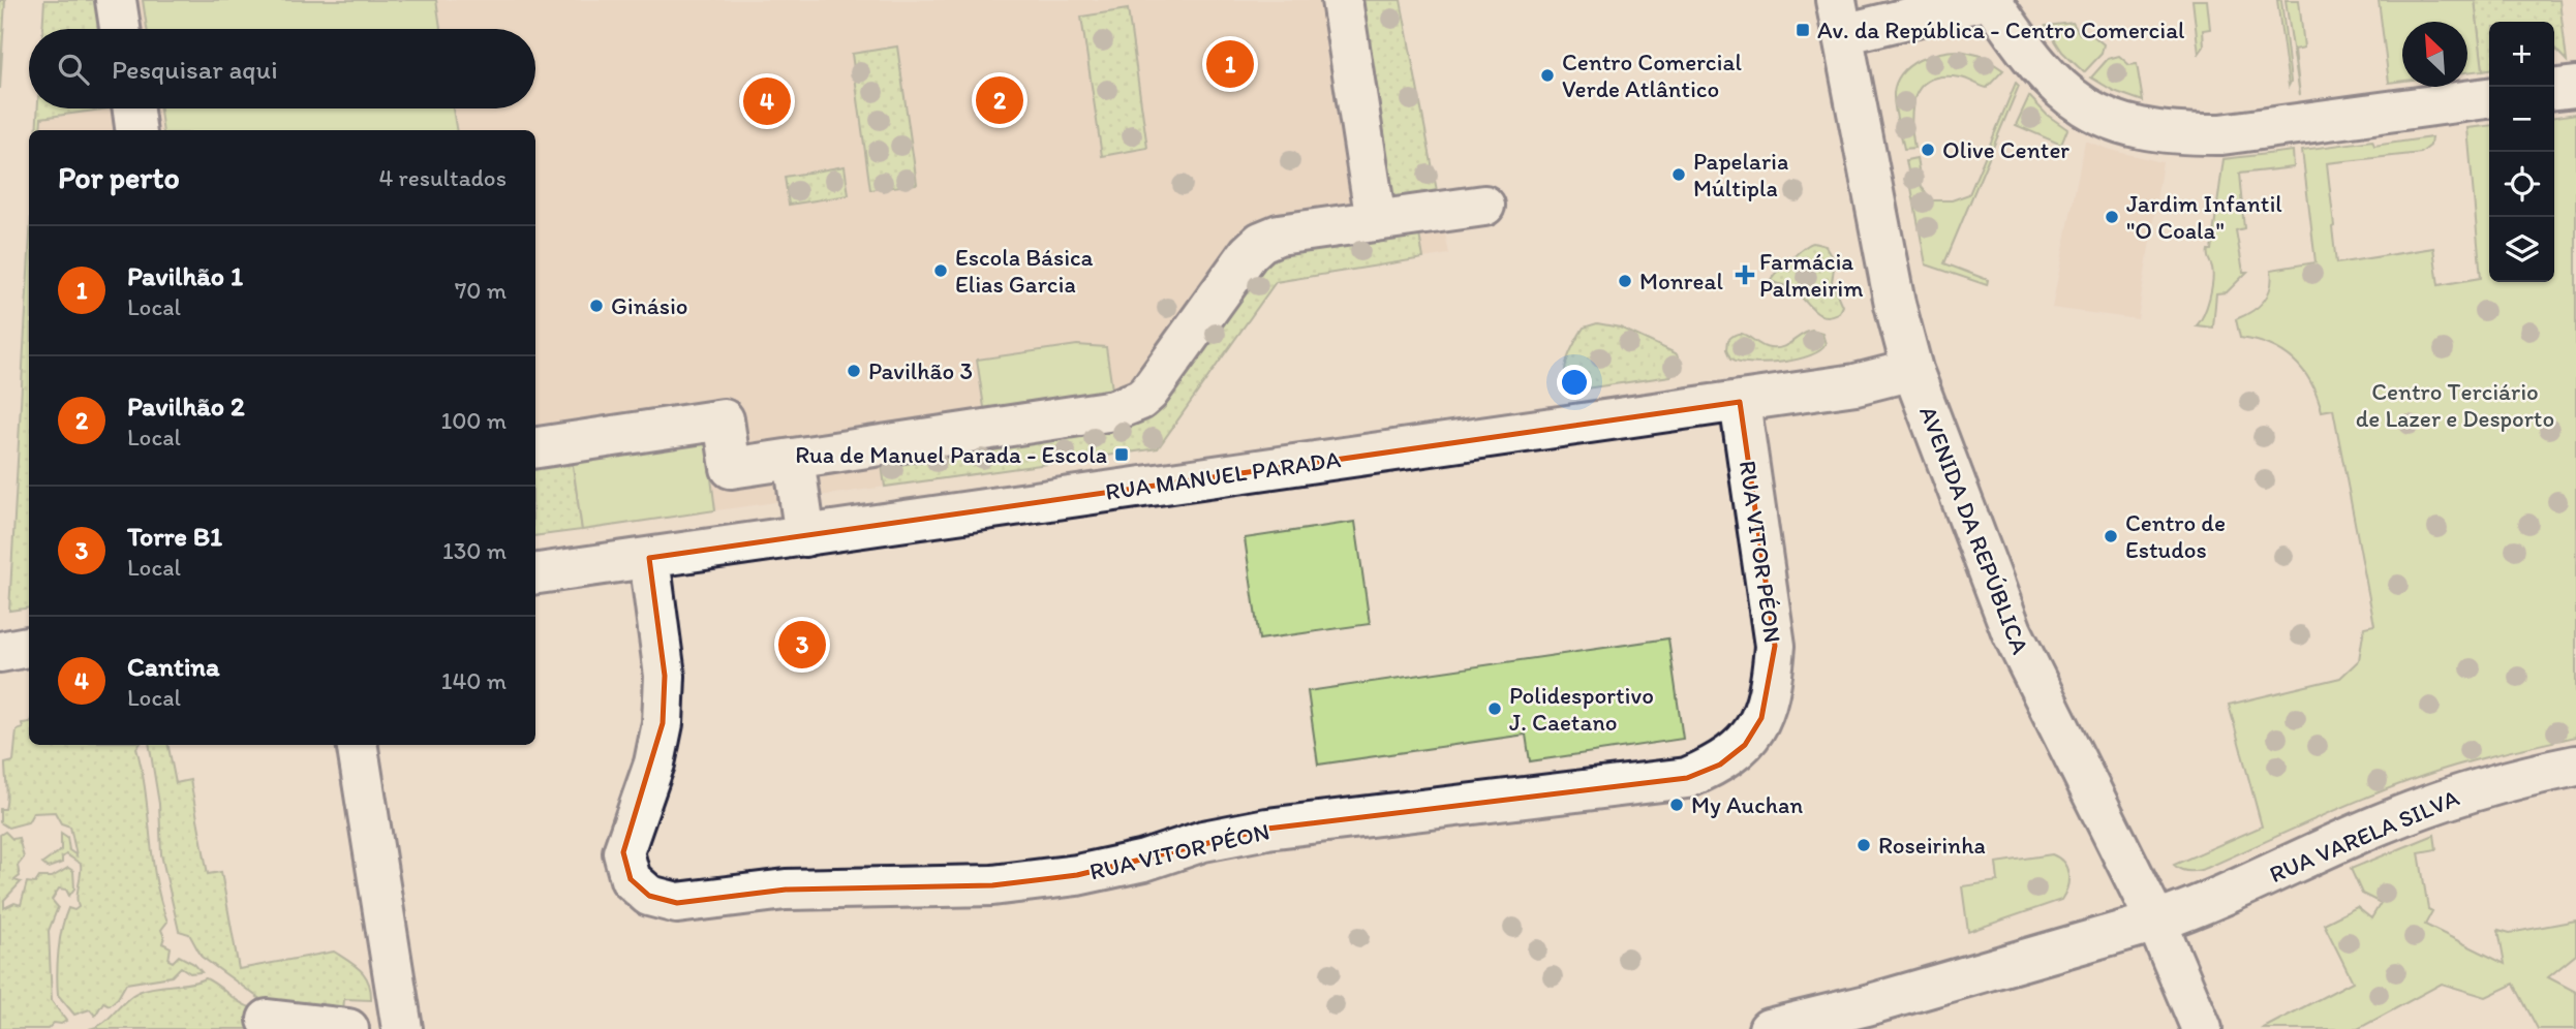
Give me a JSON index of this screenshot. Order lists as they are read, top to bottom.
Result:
{
  "streets": {
    "street": [
      "RUA MANUEL PARADA",
      "AVENIDA DA REPÚBLICA",
      "RUA VITOR PÉON",
      "RUA VARELA SILVA"
    ]
  },
  "crossings": [
    ["RUA MANUEL PARADA", "AVENIDA DA REPÚBLICA"],
    ["RUA MANUEL PARADA", "RUA VITOR PÉON"],
    ["AVENIDA DA REPÚBLICA", "RUA VARELA SILVA"]
  ],
  "parks": ["Centro Terciário de Lazer e Desporto"],
  "places": {
    "transit": ["Av. da República - Centro Comercial", "Rua de Manuel Parada - Escola"],
    "other": [
      "Centro Comercial Verde Atlântico",
      "Olive Center",
      "Papelaria Múltipla",
      "Jardim Infantil \"O Coala\"",
      "Escola Básica Elias Garcia",
      "Monreal",
      "Ginásio",
      "Pavilhão 3",
      "Centro de Estudos",
      "Polidesportivo J. Caetano",
      "My Auchan",
      "Roseirinha"
    ],
    "health": ["Farmácia Palmeirim"]
  },
  "north": "top left",
  "page": {
    "map_buttons": ["+", "−"],
    "search": "Pesquisar aqui",
    "pins": [
      "1",
      "2",
      "4",
      "3"
    ],
    "heading": ["Por perto", "4 resultados"],
    "list": [
      {
        "mark": "1",
        "name": "Pavilhão 1",
        "note": "Local",
        "value": "70 m"
      },
      {
        "mark": "2",
        "name": "Pavilhão 2",
        "note": "Local",
        "value": "100 m"
      },
      {
        "mark": "3",
        "name": "Torre B1",
        "note": "Local",
        "value": "130 m"
      },
      {
        "mark": "4",
        "name": "Cantina",
        "note": "Local",
        "value": "140 m"
      }
    ]
  }
}
